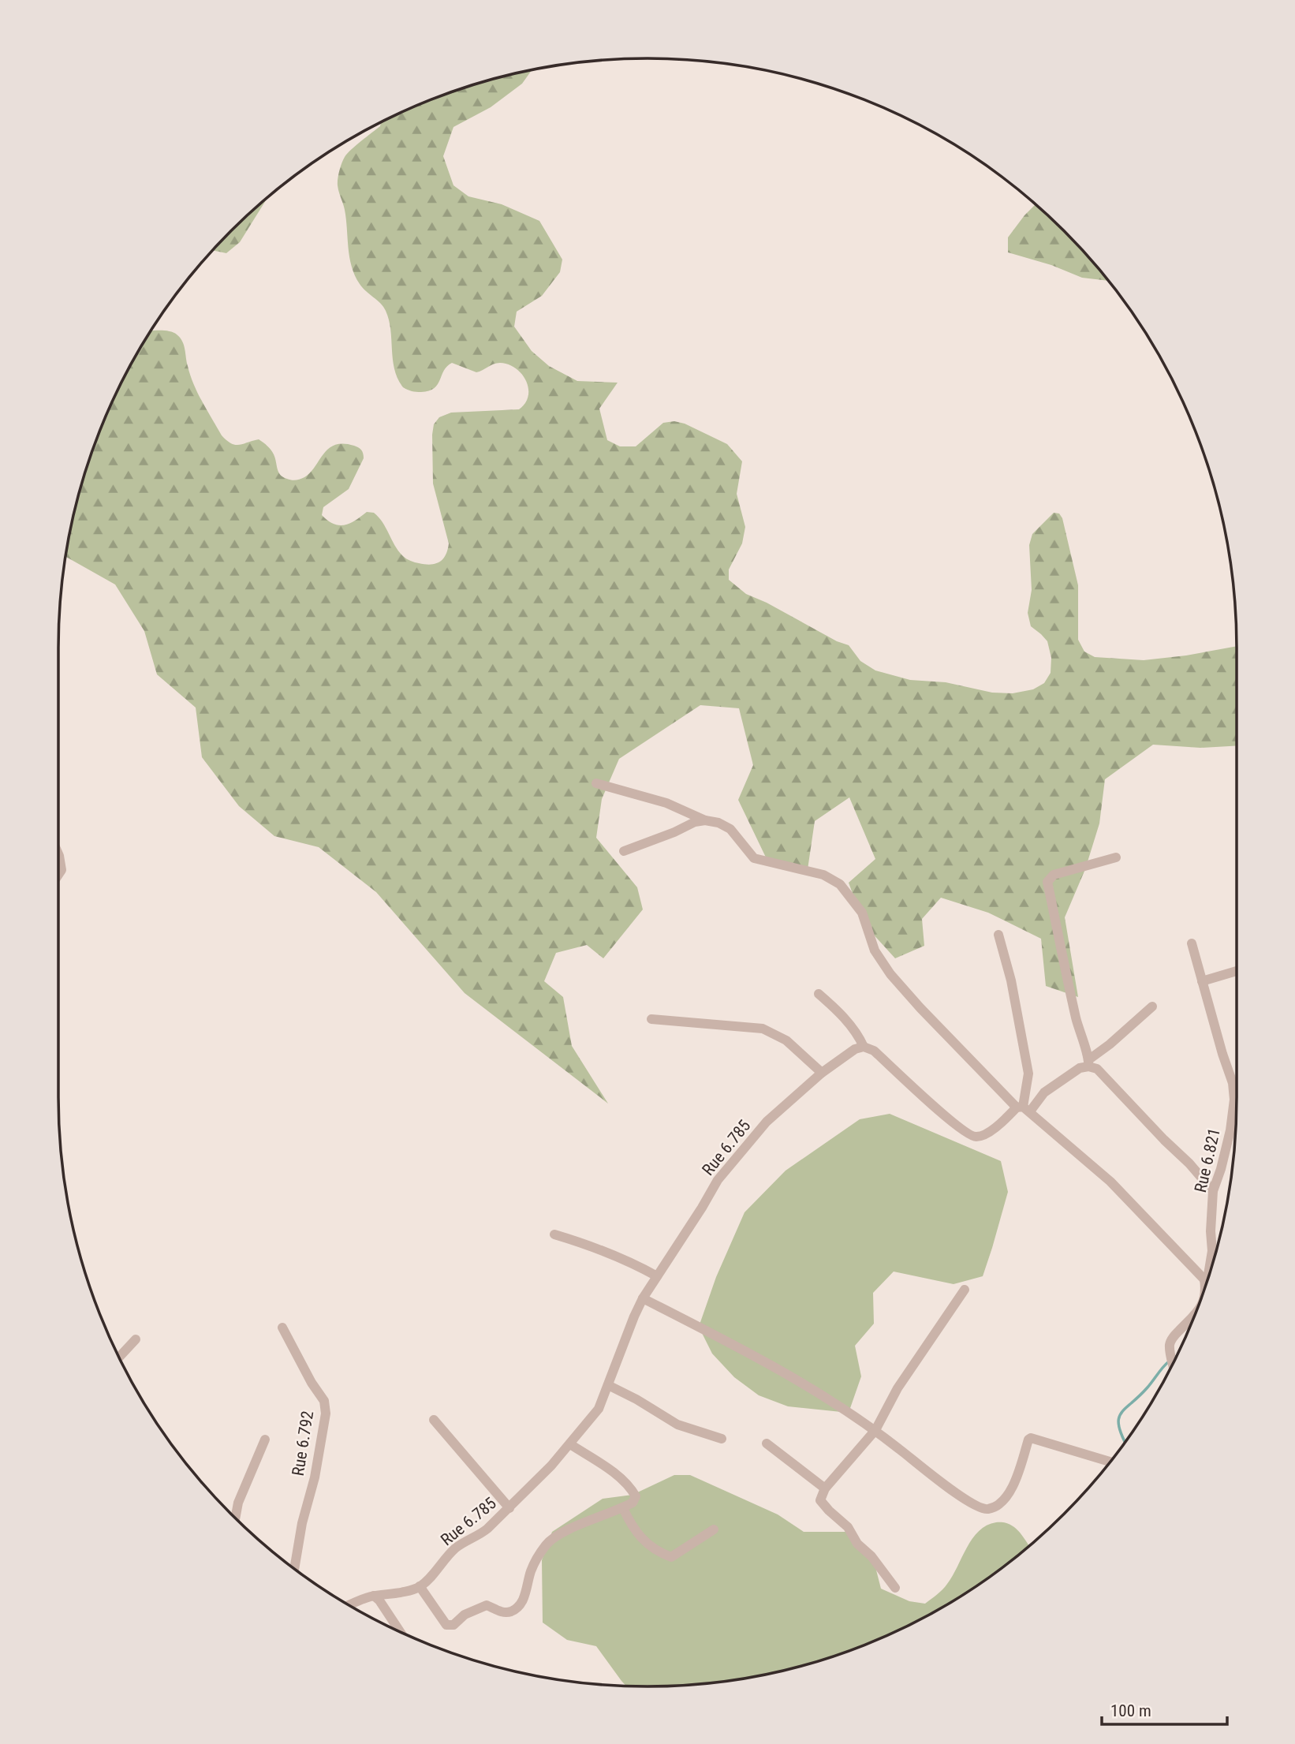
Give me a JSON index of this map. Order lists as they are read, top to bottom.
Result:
{
  "streets": {
    "street": ["Rue 6.785", "Rue 6.821", "Rue 6.792"]
  },
  "scale_bar": "100 m"
}
